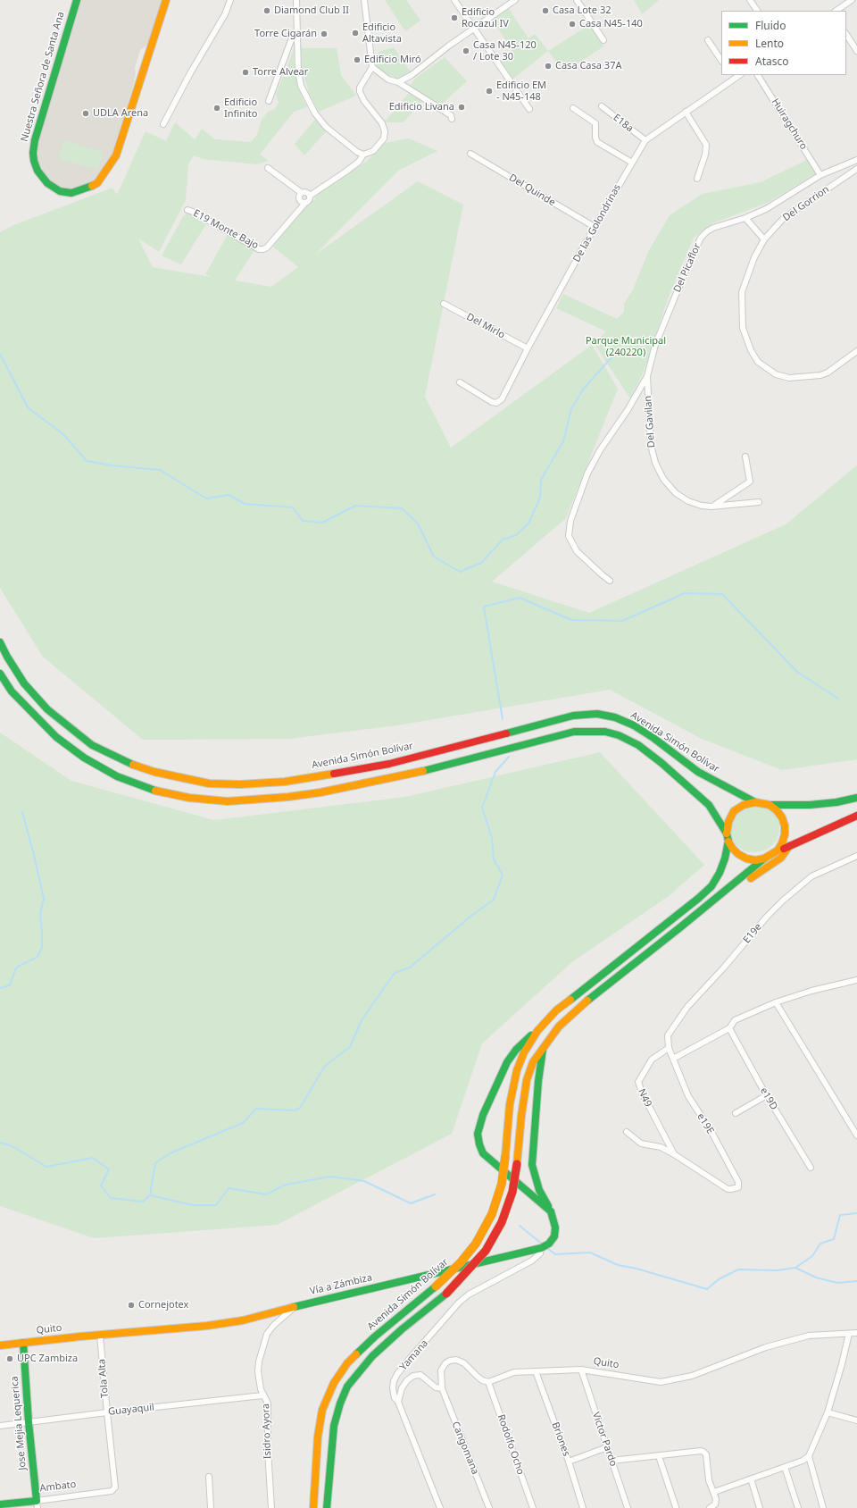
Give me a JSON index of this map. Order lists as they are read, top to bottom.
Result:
{
  "streets": {
    "main road": [
      "Nuestra Señora de Santa Ana",
      "Avenida Simón Bolívar",
      "Vía a Zámbiza",
      "Quito",
      "Jose Mejia Lequerica",
      "Ambato"
    ],
    "street": [
      "E18a",
      "Huiragchuro",
      "Del Quinde",
      "Del Gorrion",
      "De las Golondrinas",
      "E19 Monte Bajo",
      "Del Picaflor",
      "Del Mirlo",
      "Del Gavilan",
      "E19e",
      "N49",
      "e19D",
      "e19E",
      "Yamana",
      "Tola Alta",
      "Guayaquil",
      "Isidro Ayora",
      "Briones",
      "Victor Pardo",
      "Rodolfo Ocho",
      "Cangomana"
    ]
  },
  "crossings": [
    ["E18a", "De las Golondrinas"],
    ["Huiragchuro", "Del Picaflor"],
    ["Del Quinde", "De las Golondrinas"],
    ["De las Golondrinas", "Del Mirlo"],
    ["Del Picaflor", "Del Gavilan"],
    ["E19e", "e19E"],
    ["N49", "e19E"],
    ["Vía a Zámbiza", "Quito"],
    ["Vía a Zámbiza", "Yamana"],
    ["Vía a Zámbiza", "Tola Alta"],
    ["Vía a Zámbiza", "Isidro Ayora"],
    ["Quito", "Tola Alta"],
    ["Quito", "Jose Mejia Lequerica"],
    ["Quito", "Briones"],
    ["Quito", "Victor Pardo"],
    ["Quito", "Rodolfo Ocho"],
    ["Tola Alta", "Guayaquil"],
    ["Tola Alta", "Ambato"],
    ["Guayaquil", "Jose Mejia Lequerica"],
    ["Guayaquil", "Isidro Ayora"],
    ["Jose Mejia Lequerica", "Ambato"]
  ],
  "parks": ["Parque Municipal (240220)"],
  "places": [
    "Diamond Club II",
    "Casa Lote 32",
    "Edificio Rocazul IV",
    "Casa N45-140",
    "Edificio Altavista",
    "Torre Cigarán",
    "Casa N45-120 / Lote 30",
    "Edificio Miró",
    "Casa Casa 37A",
    "Torre Alvear",
    "Edificio EM - N45-148",
    "Edificio Livana",
    "Edificio Infinito",
    "UDLA Arena",
    "Cornejotex",
    "UPC Zambiza"
  ],
  "legend": ["Fluido", "Lento", "Atasco"]
}
